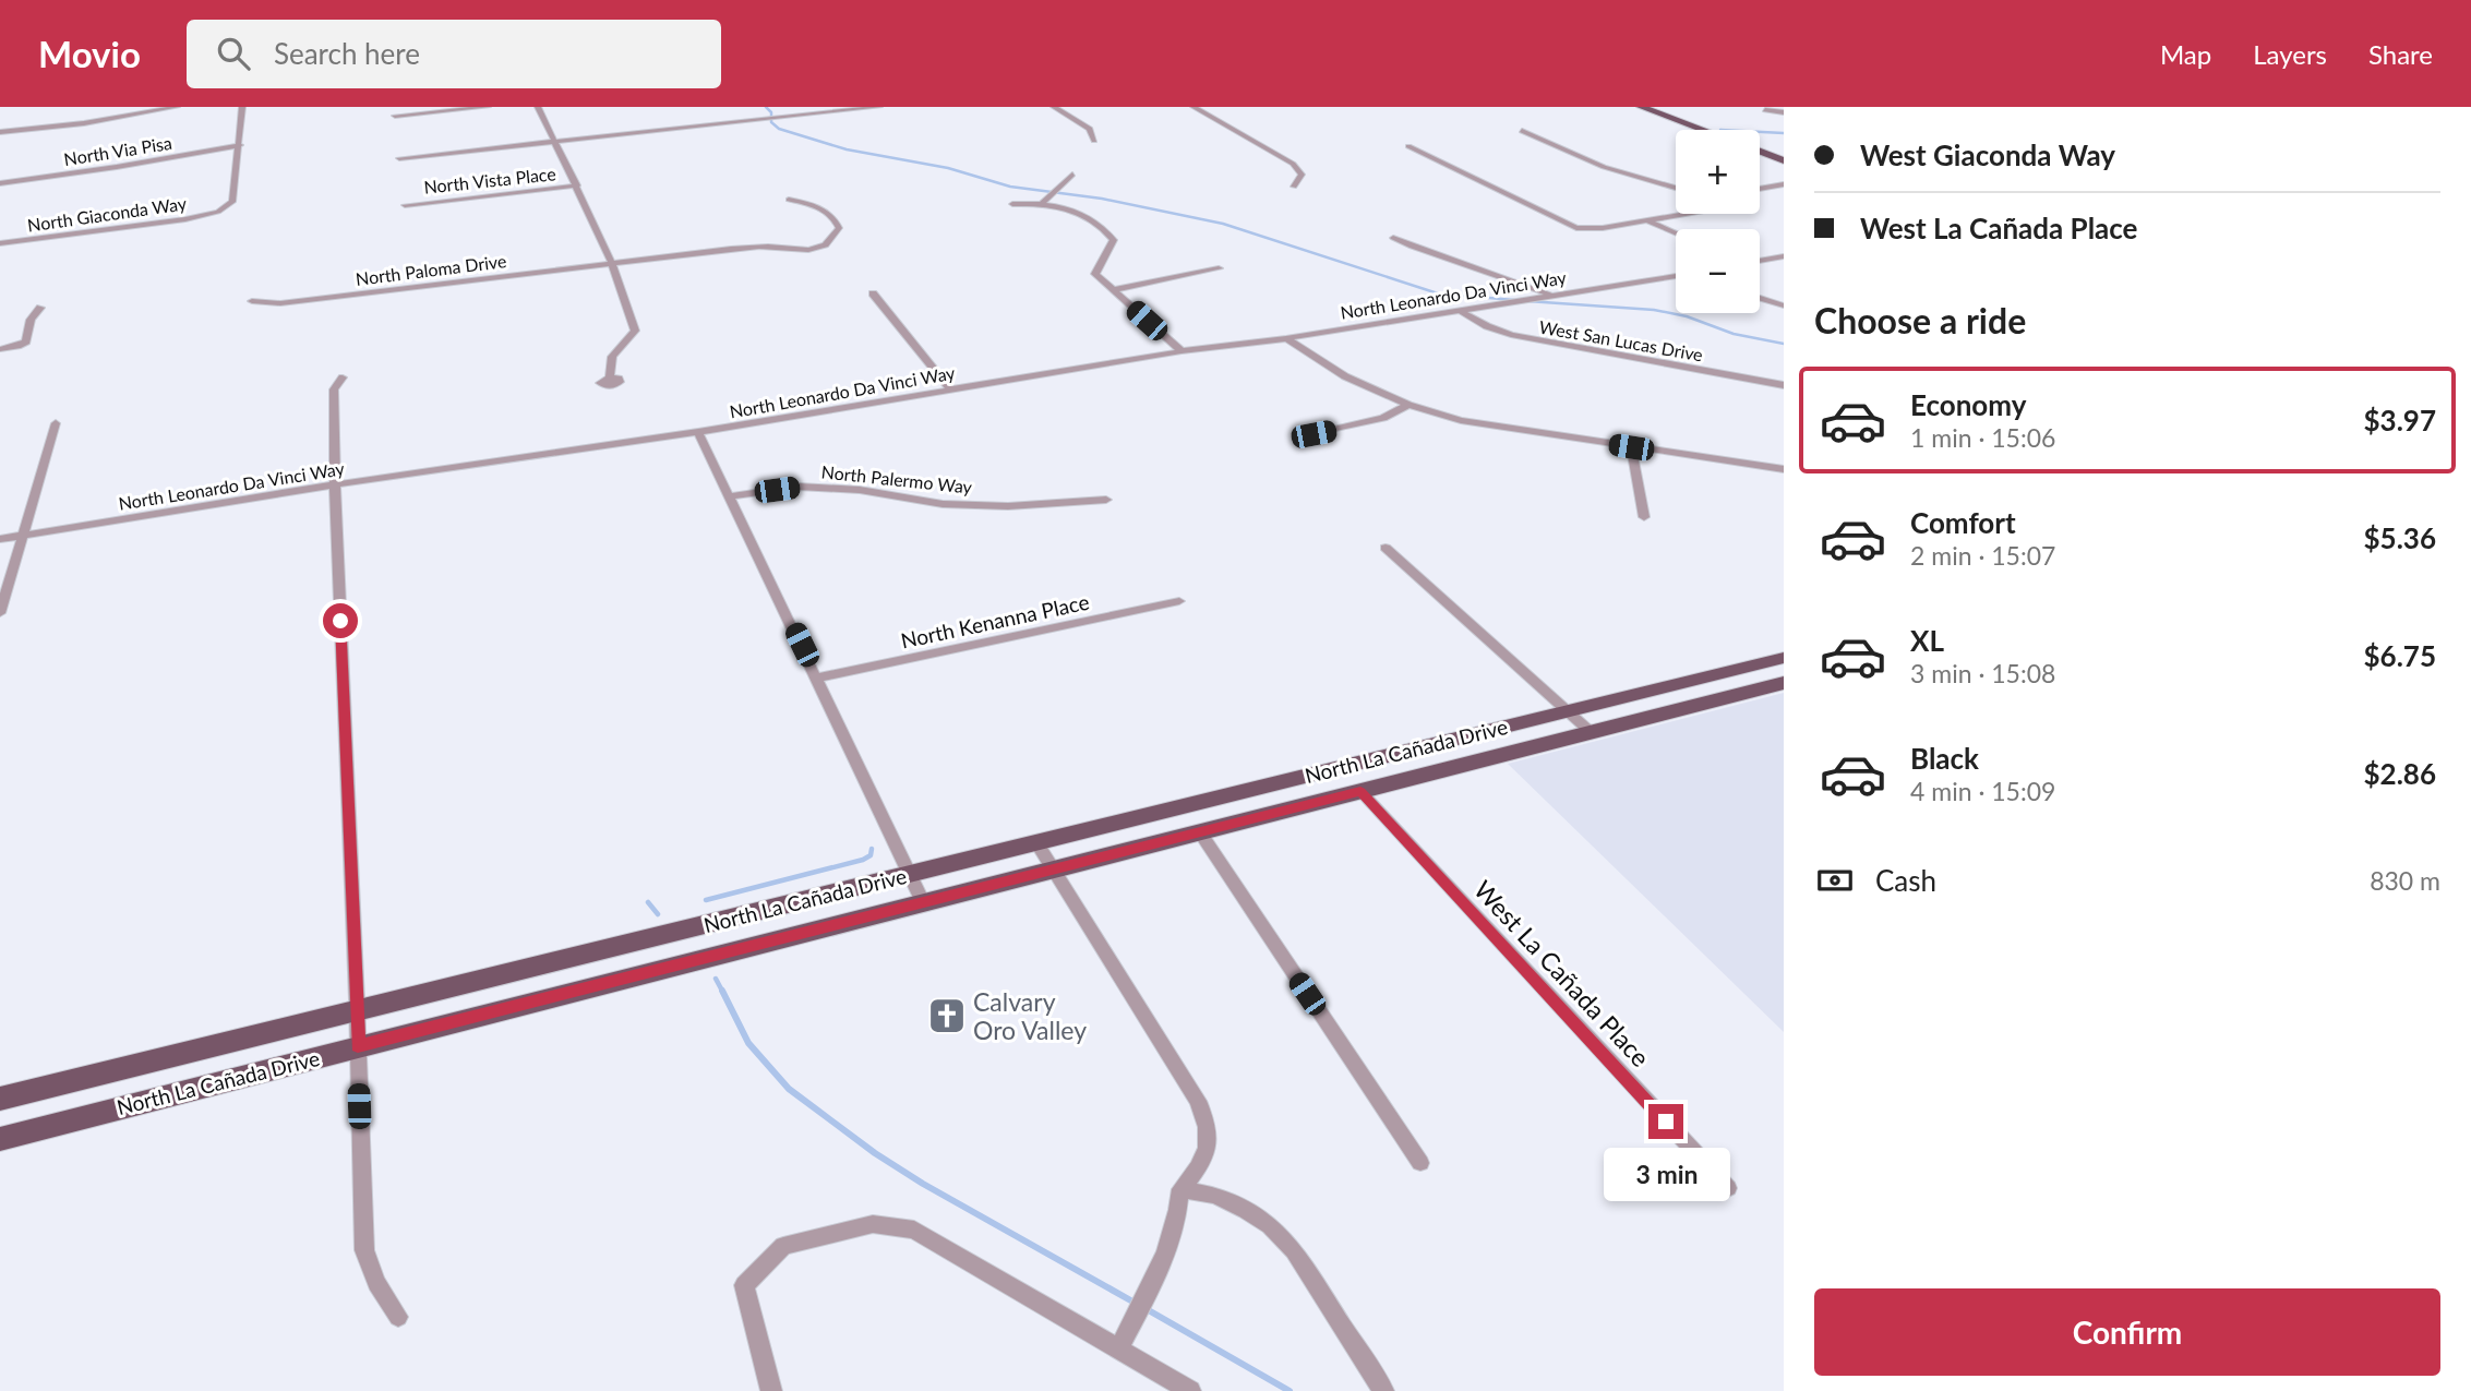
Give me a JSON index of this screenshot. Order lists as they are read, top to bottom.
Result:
{
  "streets": {
    "main road": ["North La Cañada Drive"],
    "street": [
      "North Via Pisa",
      "North Vista Place",
      "North Giaconda Way",
      "North Paloma Drive",
      "North Leonardo Da Vinci Way",
      "West San Lucas Drive",
      "North Palermo Way",
      "North Kenanna Place",
      "West La Cañada Place"
    ]
  },
  "crossings": [
    ["North Via Pisa", "North Giaconda Way"],
    ["North Leonardo Da Vinci Way", "West San Lucas Drive"],
    ["North La Cañada Drive", "West La Cañada Place"]
  ],
  "places": {
    "church": ["Calvary Oro Valley"]
  },
  "page": {
    "header": "Movio",
    "search": "Search here",
    "nav": ["Map", "Layers", "Share"],
    "banner": ["West Giaconda Way", "West La Cañada Place"],
    "map_buttons": ["+", "−"],
    "heading": "Choose a ride",
    "list": [
      {
        "name": "Economy",
        "note": "1 min · 15:06",
        "value": "$3.97"
      },
      {
        "name": "Comfort",
        "note": "2 min · 15:07",
        "value": "$5.36"
      },
      {
        "name": "XL",
        "note": "3 min · 15:08",
        "value": "$6.75"
      },
      {
        "name": "Black",
        "note": "4 min · 15:09",
        "value": "$2.86"
      }
    ],
    "pay": ["Cash", "830 m"],
    "bubble": "3 min",
    "buttons": "Confirm"
  }
}
